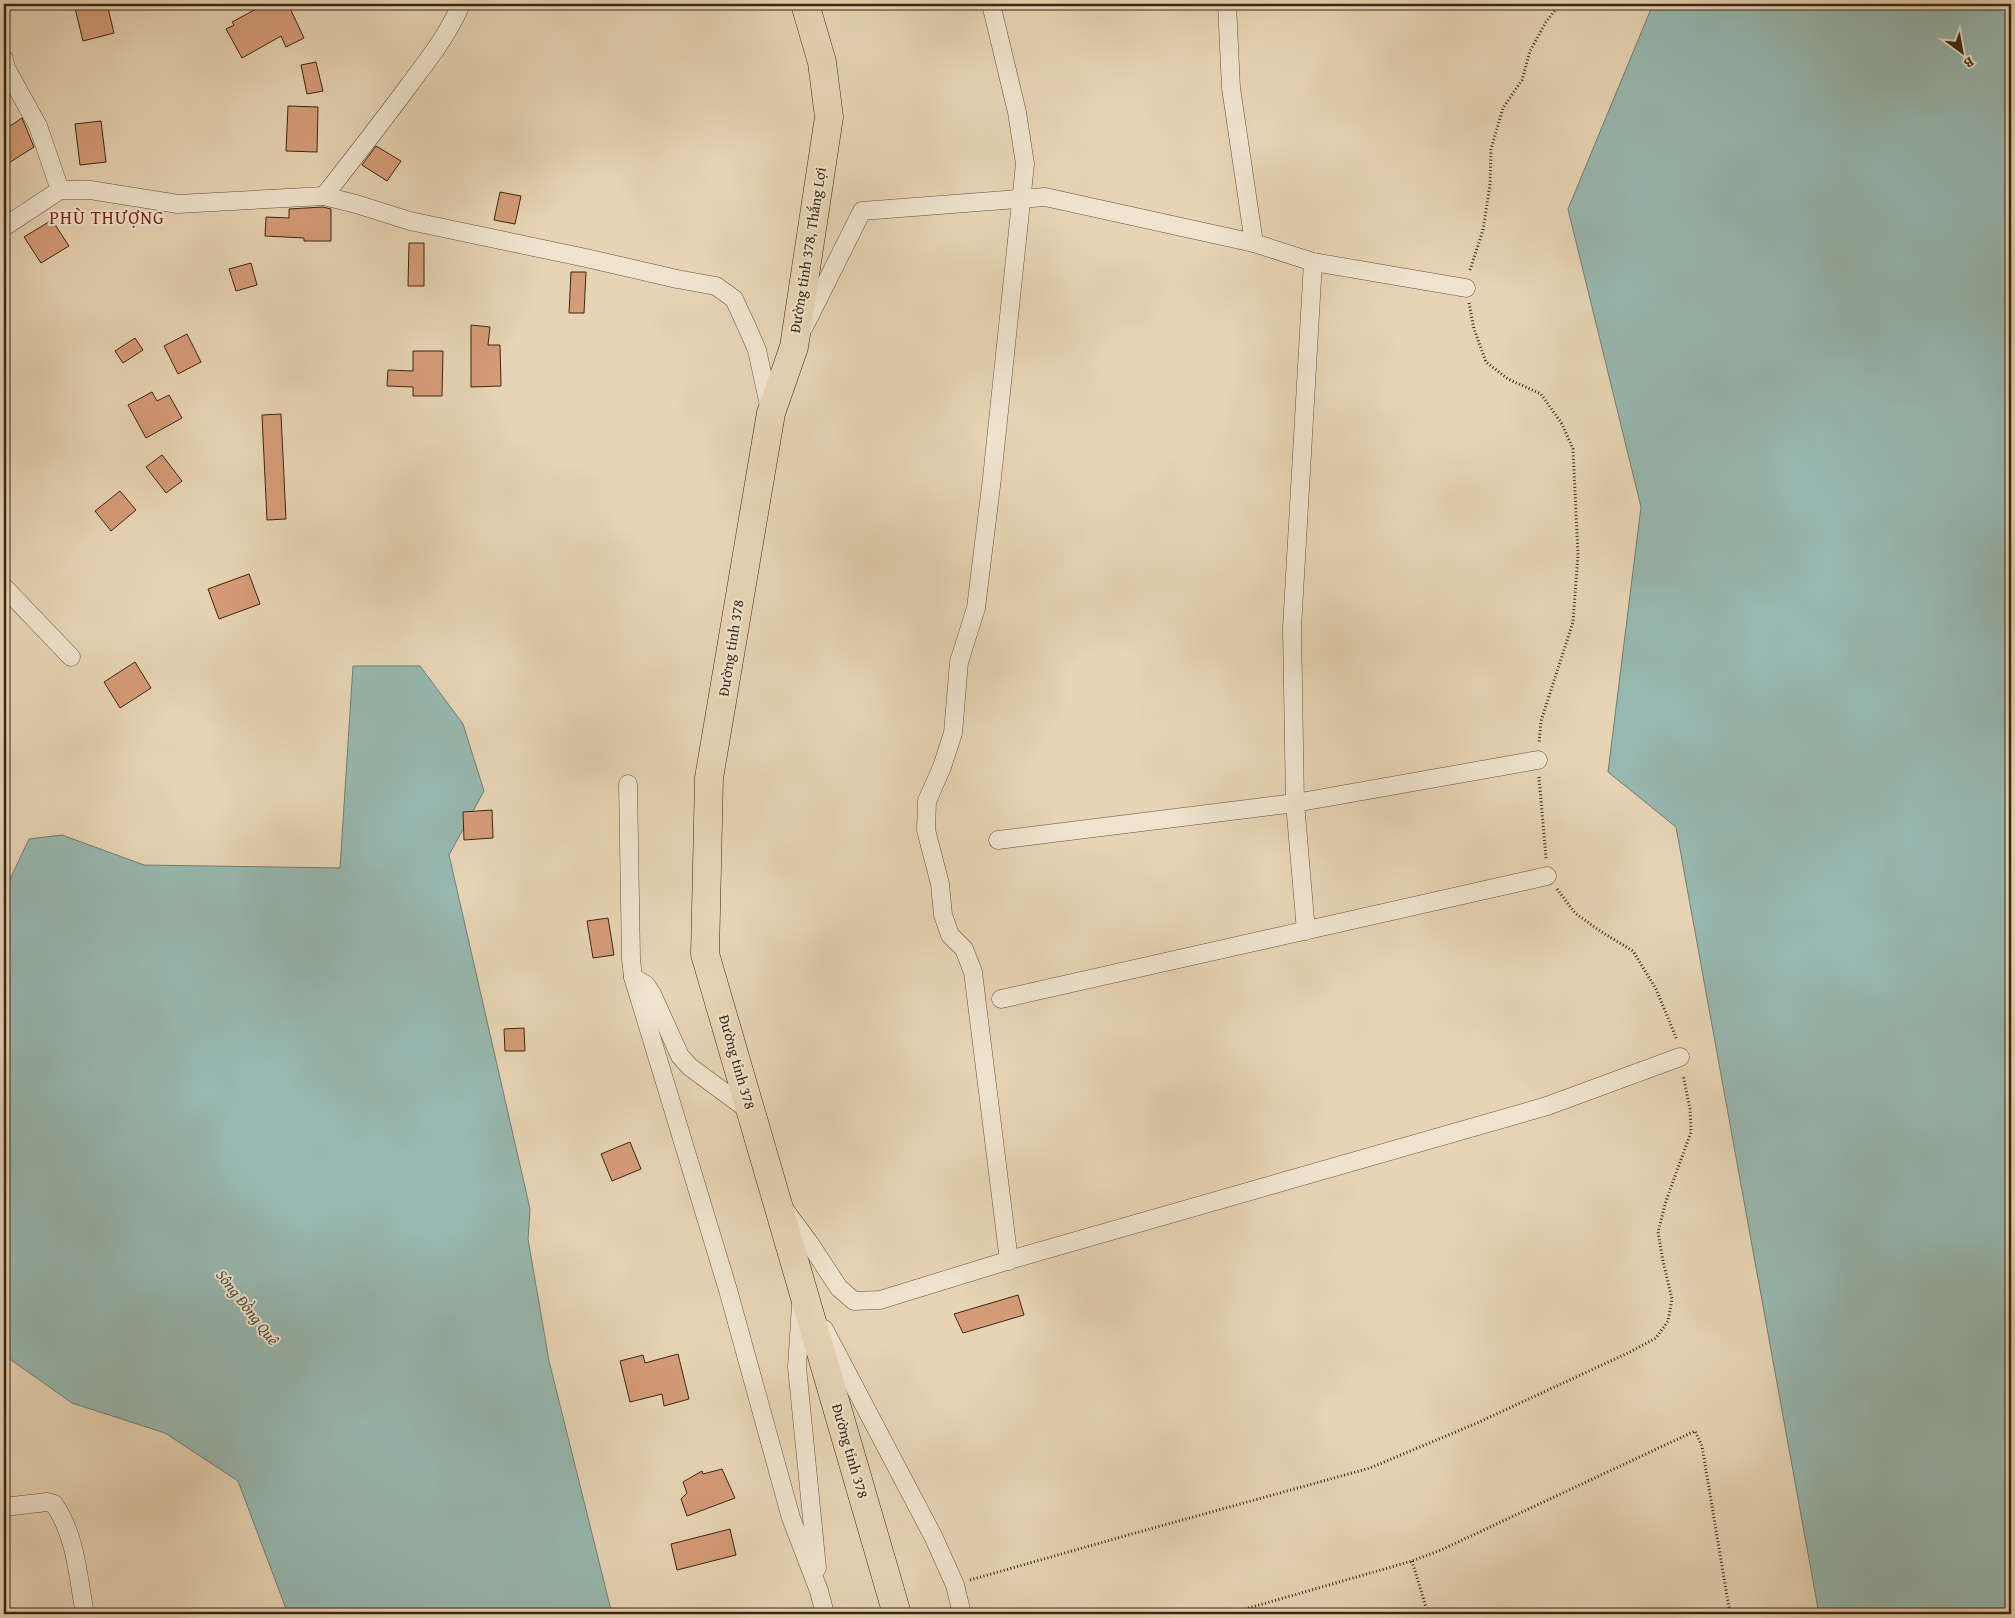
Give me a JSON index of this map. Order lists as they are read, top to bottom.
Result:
{
  "streets": {
    "main road": ["Đường tỉnh 378, Thắng Lợi", "Đường tỉnh 378"]
  },
  "crossings": [
    ["Đường tỉnh 378, Thắng Lợi", "Đường tỉnh 378"]
  ],
  "districts": ["PHÙ THƯỢNG"],
  "water": ["Sông Đồng Quê"],
  "north": "bottom right"
}
